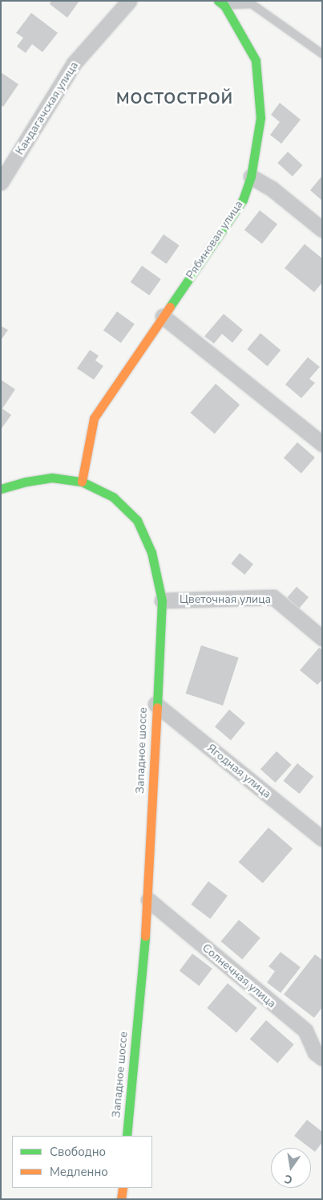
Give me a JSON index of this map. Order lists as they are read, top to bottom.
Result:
{
  "streets": {
    "main road": ["Рябиновая улица", "Западное шоссе"],
    "street": [
      "Кандагачская улица",
      "Цветочная улица",
      "Ягодная улица",
      "Солнечная улица"
    ]
  },
  "crossings": [
    ["Рябиновая улица", "Западное шоссе"],
    ["Цветочная улица", "Западное шоссе"],
    ["Западное шоссе", "Ягодная улица"],
    ["Западное шоссе", "Солнечная улица"]
  ],
  "districts": ["МОСТОСТРОЙ"],
  "legend": ["Свободно", "Медленно"],
  "north": "bottom"
}
